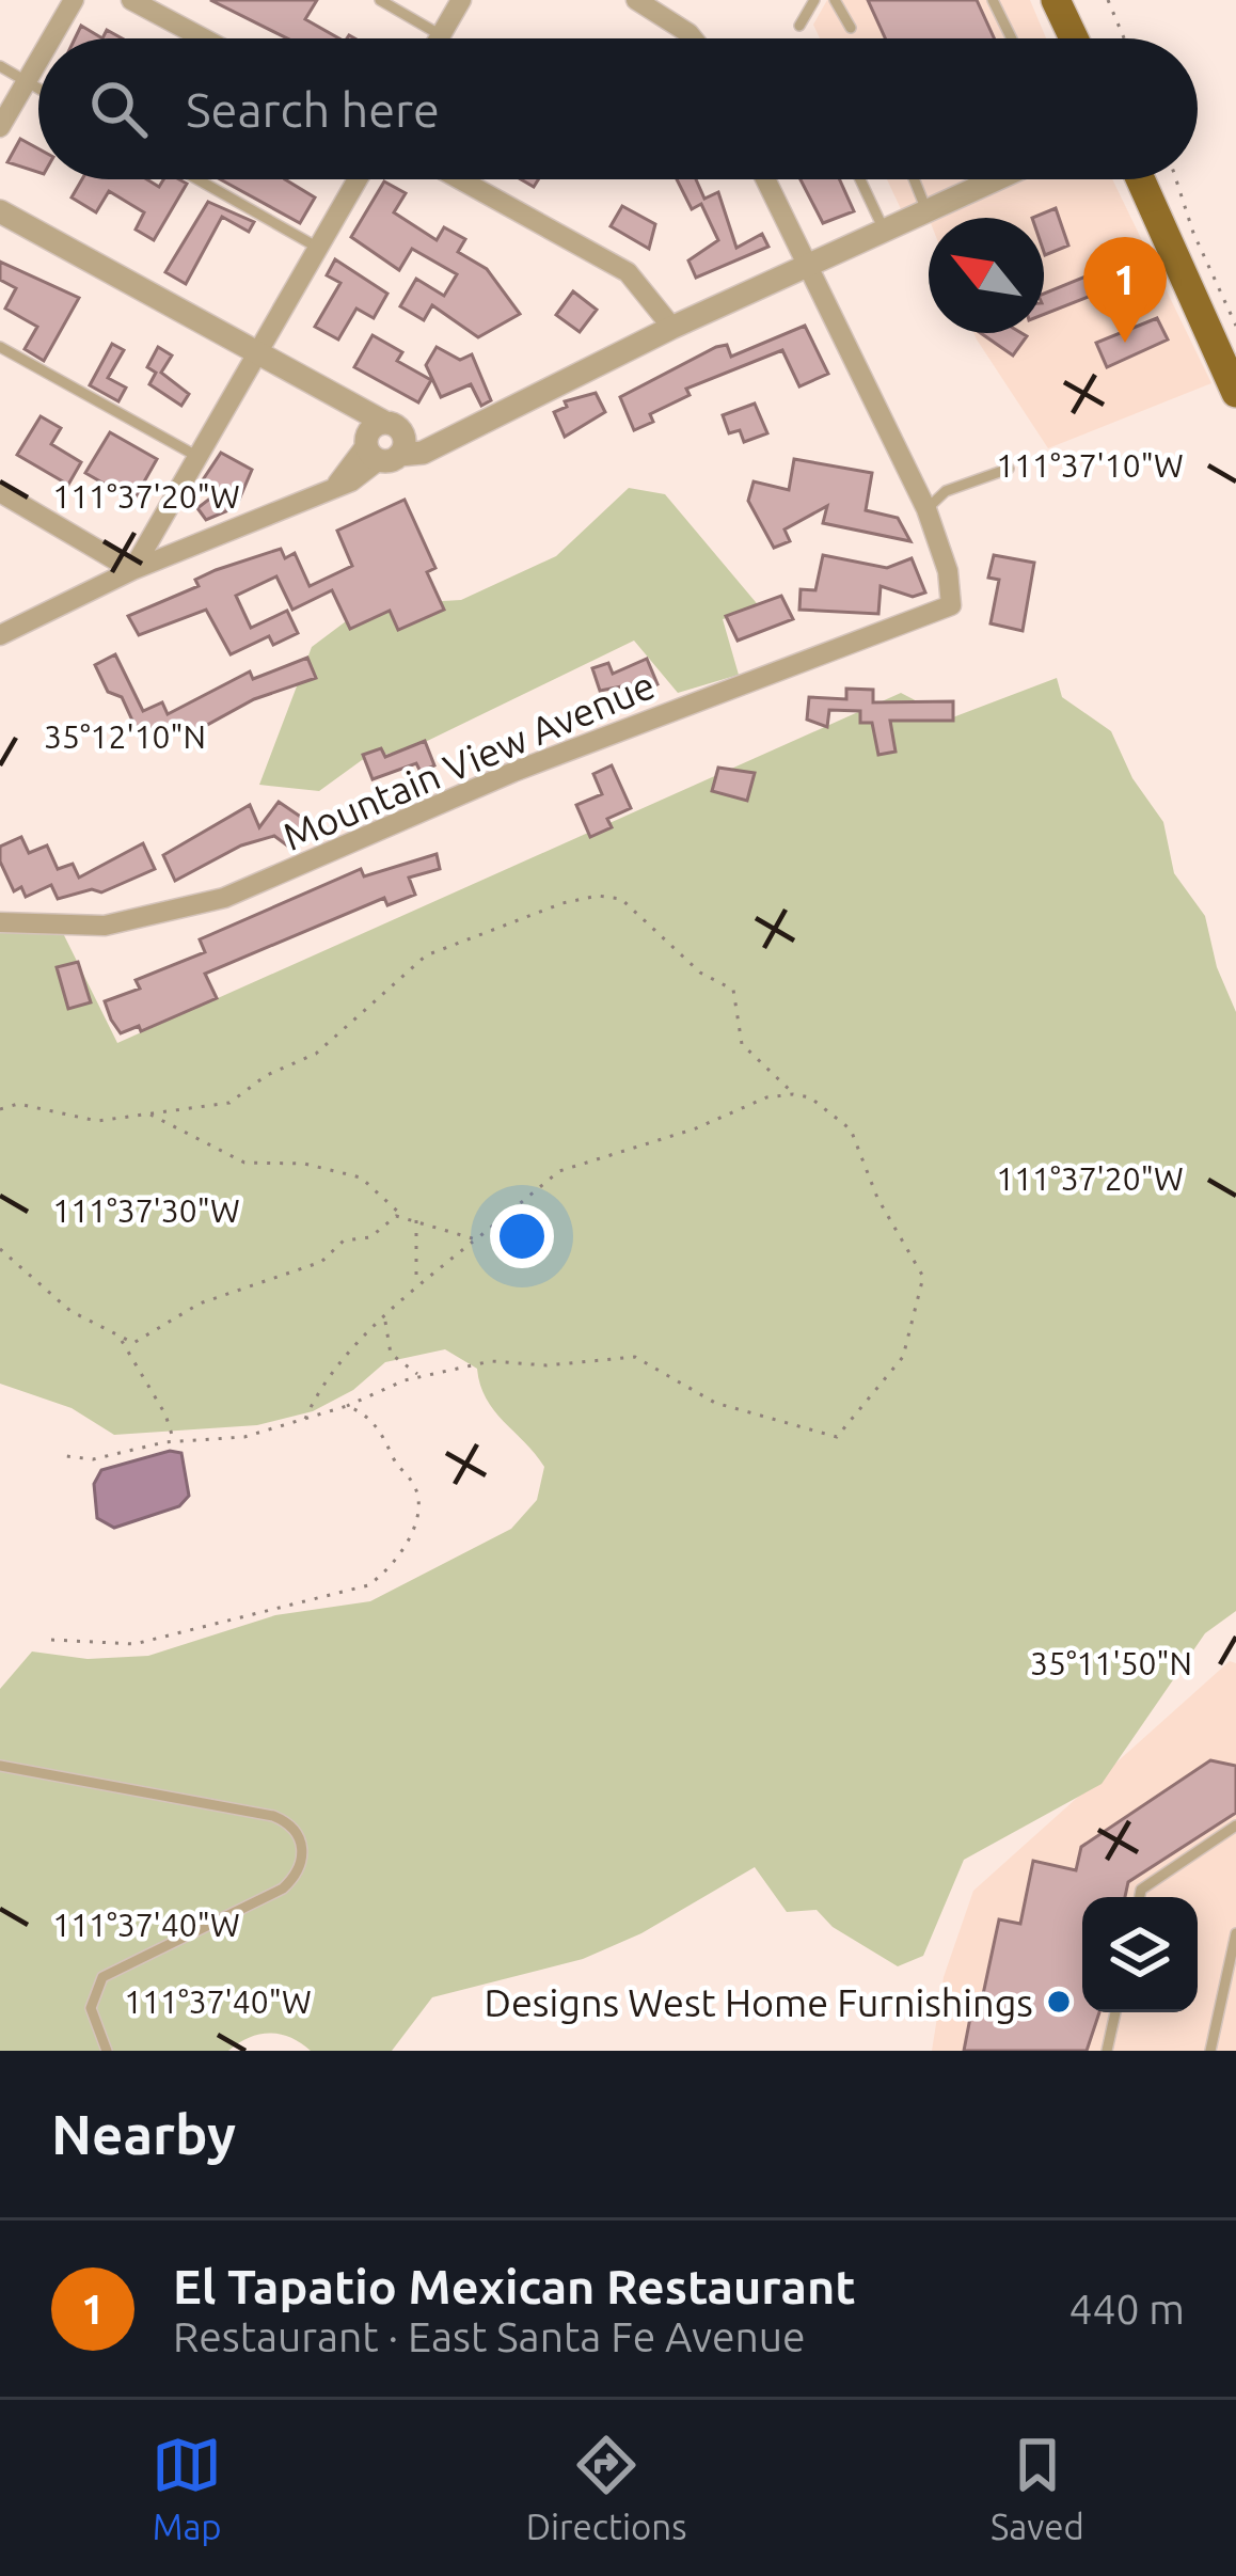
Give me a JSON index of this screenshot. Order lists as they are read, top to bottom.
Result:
{
  "streets": {
    "street": ["Mountain View Avenue"]
  },
  "places": ["Designs West Home Furnishings"],
  "north": "top left",
  "page": {
    "search": "Search here",
    "pins": "1",
    "heading": "Nearby",
    "list": [
      {
        "mark": "1",
        "name": "El Tapatio Mexican Restaurant",
        "note": "Restaurant · East Santa Fe Avenue",
        "value": "440 m"
      }
    ],
    "nav": ["Map", "Directions", "Saved"]
  },
  "coordinates": [
    "111°37'10\"W",
    "111°37'20\"W",
    "35°12'10\"N",
    "111°37'30\"W",
    "35°11'50\"N",
    "111°37'40\"W"
  ]
}
